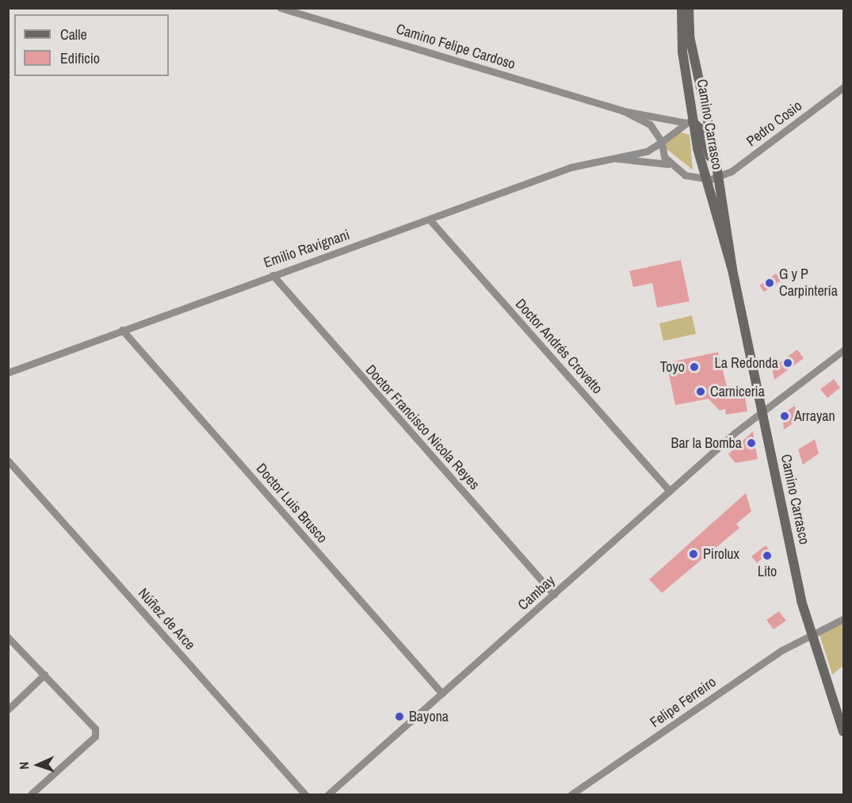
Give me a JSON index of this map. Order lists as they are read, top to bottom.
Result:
{
  "streets": {
    "main road": ["Camino Carrasco"],
    "street": [
      "Camino Felipe Cardoso",
      "Pedro Cosio",
      "Emilio Ravignani",
      "Doctor Andrés Crovetto",
      "Doctor Francisco Nicola Reyes",
      "Doctor Luis Brusco",
      "Cambay",
      "Núñez de Arce",
      "Felipe Ferreiro"
    ]
  },
  "crossings": [
    ["Camino Felipe Cardoso", "Camino Carrasco"],
    ["Camino Felipe Cardoso", "Emilio Ravignani"],
    ["Pedro Cosio", "Camino Carrasco"],
    ["Pedro Cosio", "Emilio Ravignani"],
    ["Camino Carrasco", "Emilio Ravignani"],
    ["Camino Carrasco", "Cambay"],
    ["Camino Carrasco", "Felipe Ferreiro"],
    ["Emilio Ravignani", "Doctor Andrés Crovetto"],
    ["Emilio Ravignani", "Doctor Francisco Nicola Reyes"],
    ["Emilio Ravignani", "Doctor Luis Brusco"],
    ["Doctor Andrés Crovetto", "Cambay"],
    ["Doctor Francisco Nicola Reyes", "Cambay"],
    ["Doctor Luis Brusco", "Cambay"]
  ],
  "places": [
    "G y P Carpintería",
    "La Redonda",
    "Toyo",
    "Carniceria",
    "Arrayan",
    "Bar la Bomba",
    "Pirolux",
    "Lito",
    "Bayona"
  ],
  "legend": ["Calle", "Edificio"],
  "north": "left"
}
